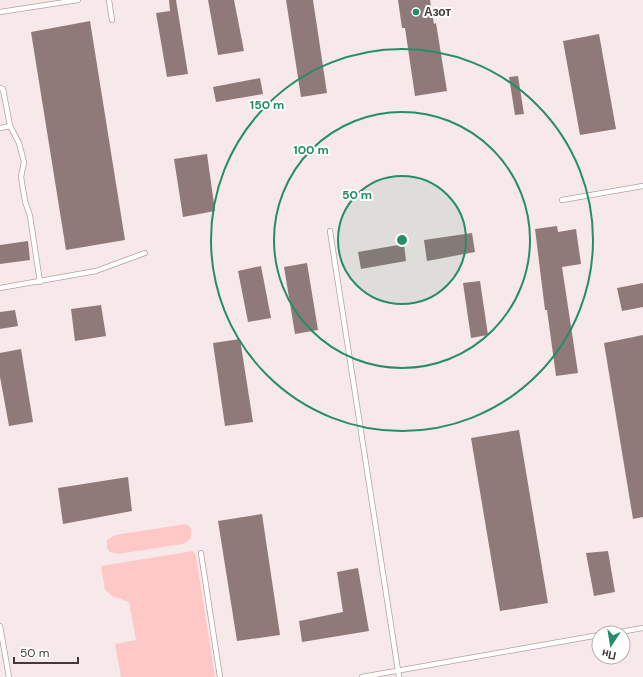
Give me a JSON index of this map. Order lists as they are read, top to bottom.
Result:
{
  "places": ["Азот"],
  "scale_bar": "50 m",
  "north": "bottom",
  "rings": ["150 m", "100 m", "50 m"]
}
